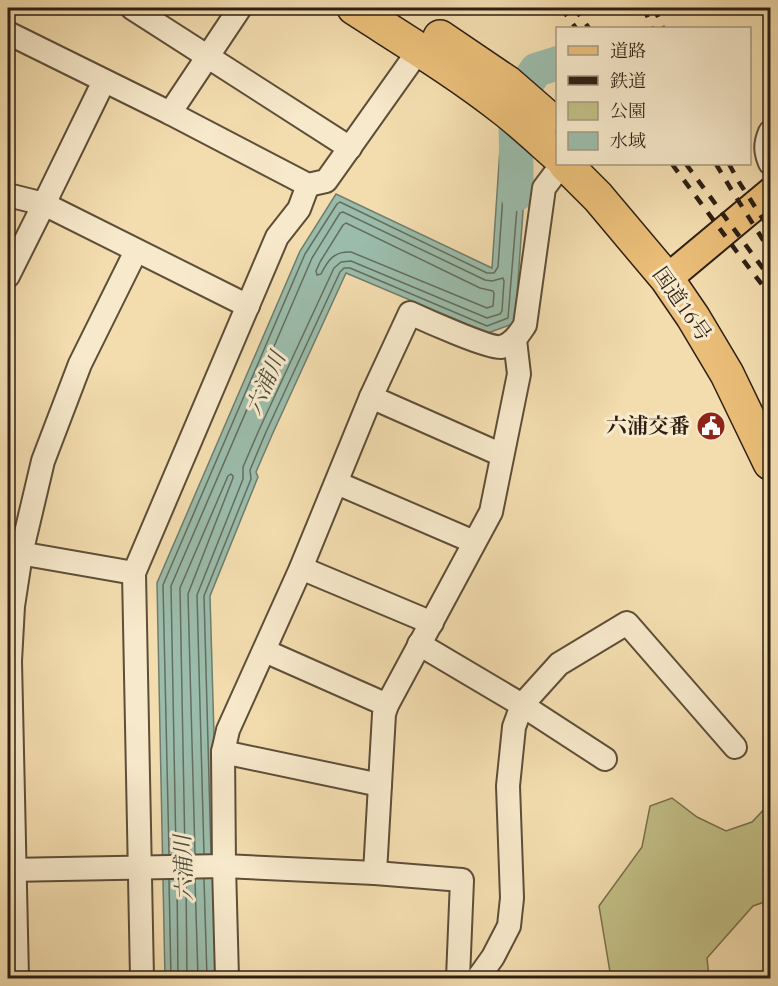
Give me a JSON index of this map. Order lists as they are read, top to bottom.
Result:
{
  "streets": {
    "highway": ["国道16号"]
  },
  "water": ["六浦川"],
  "places": {
    "public building": ["六浦交番"]
  },
  "legend": [
    "道路",
    "鉄道",
    "公園",
    "水域"
  ]
}
